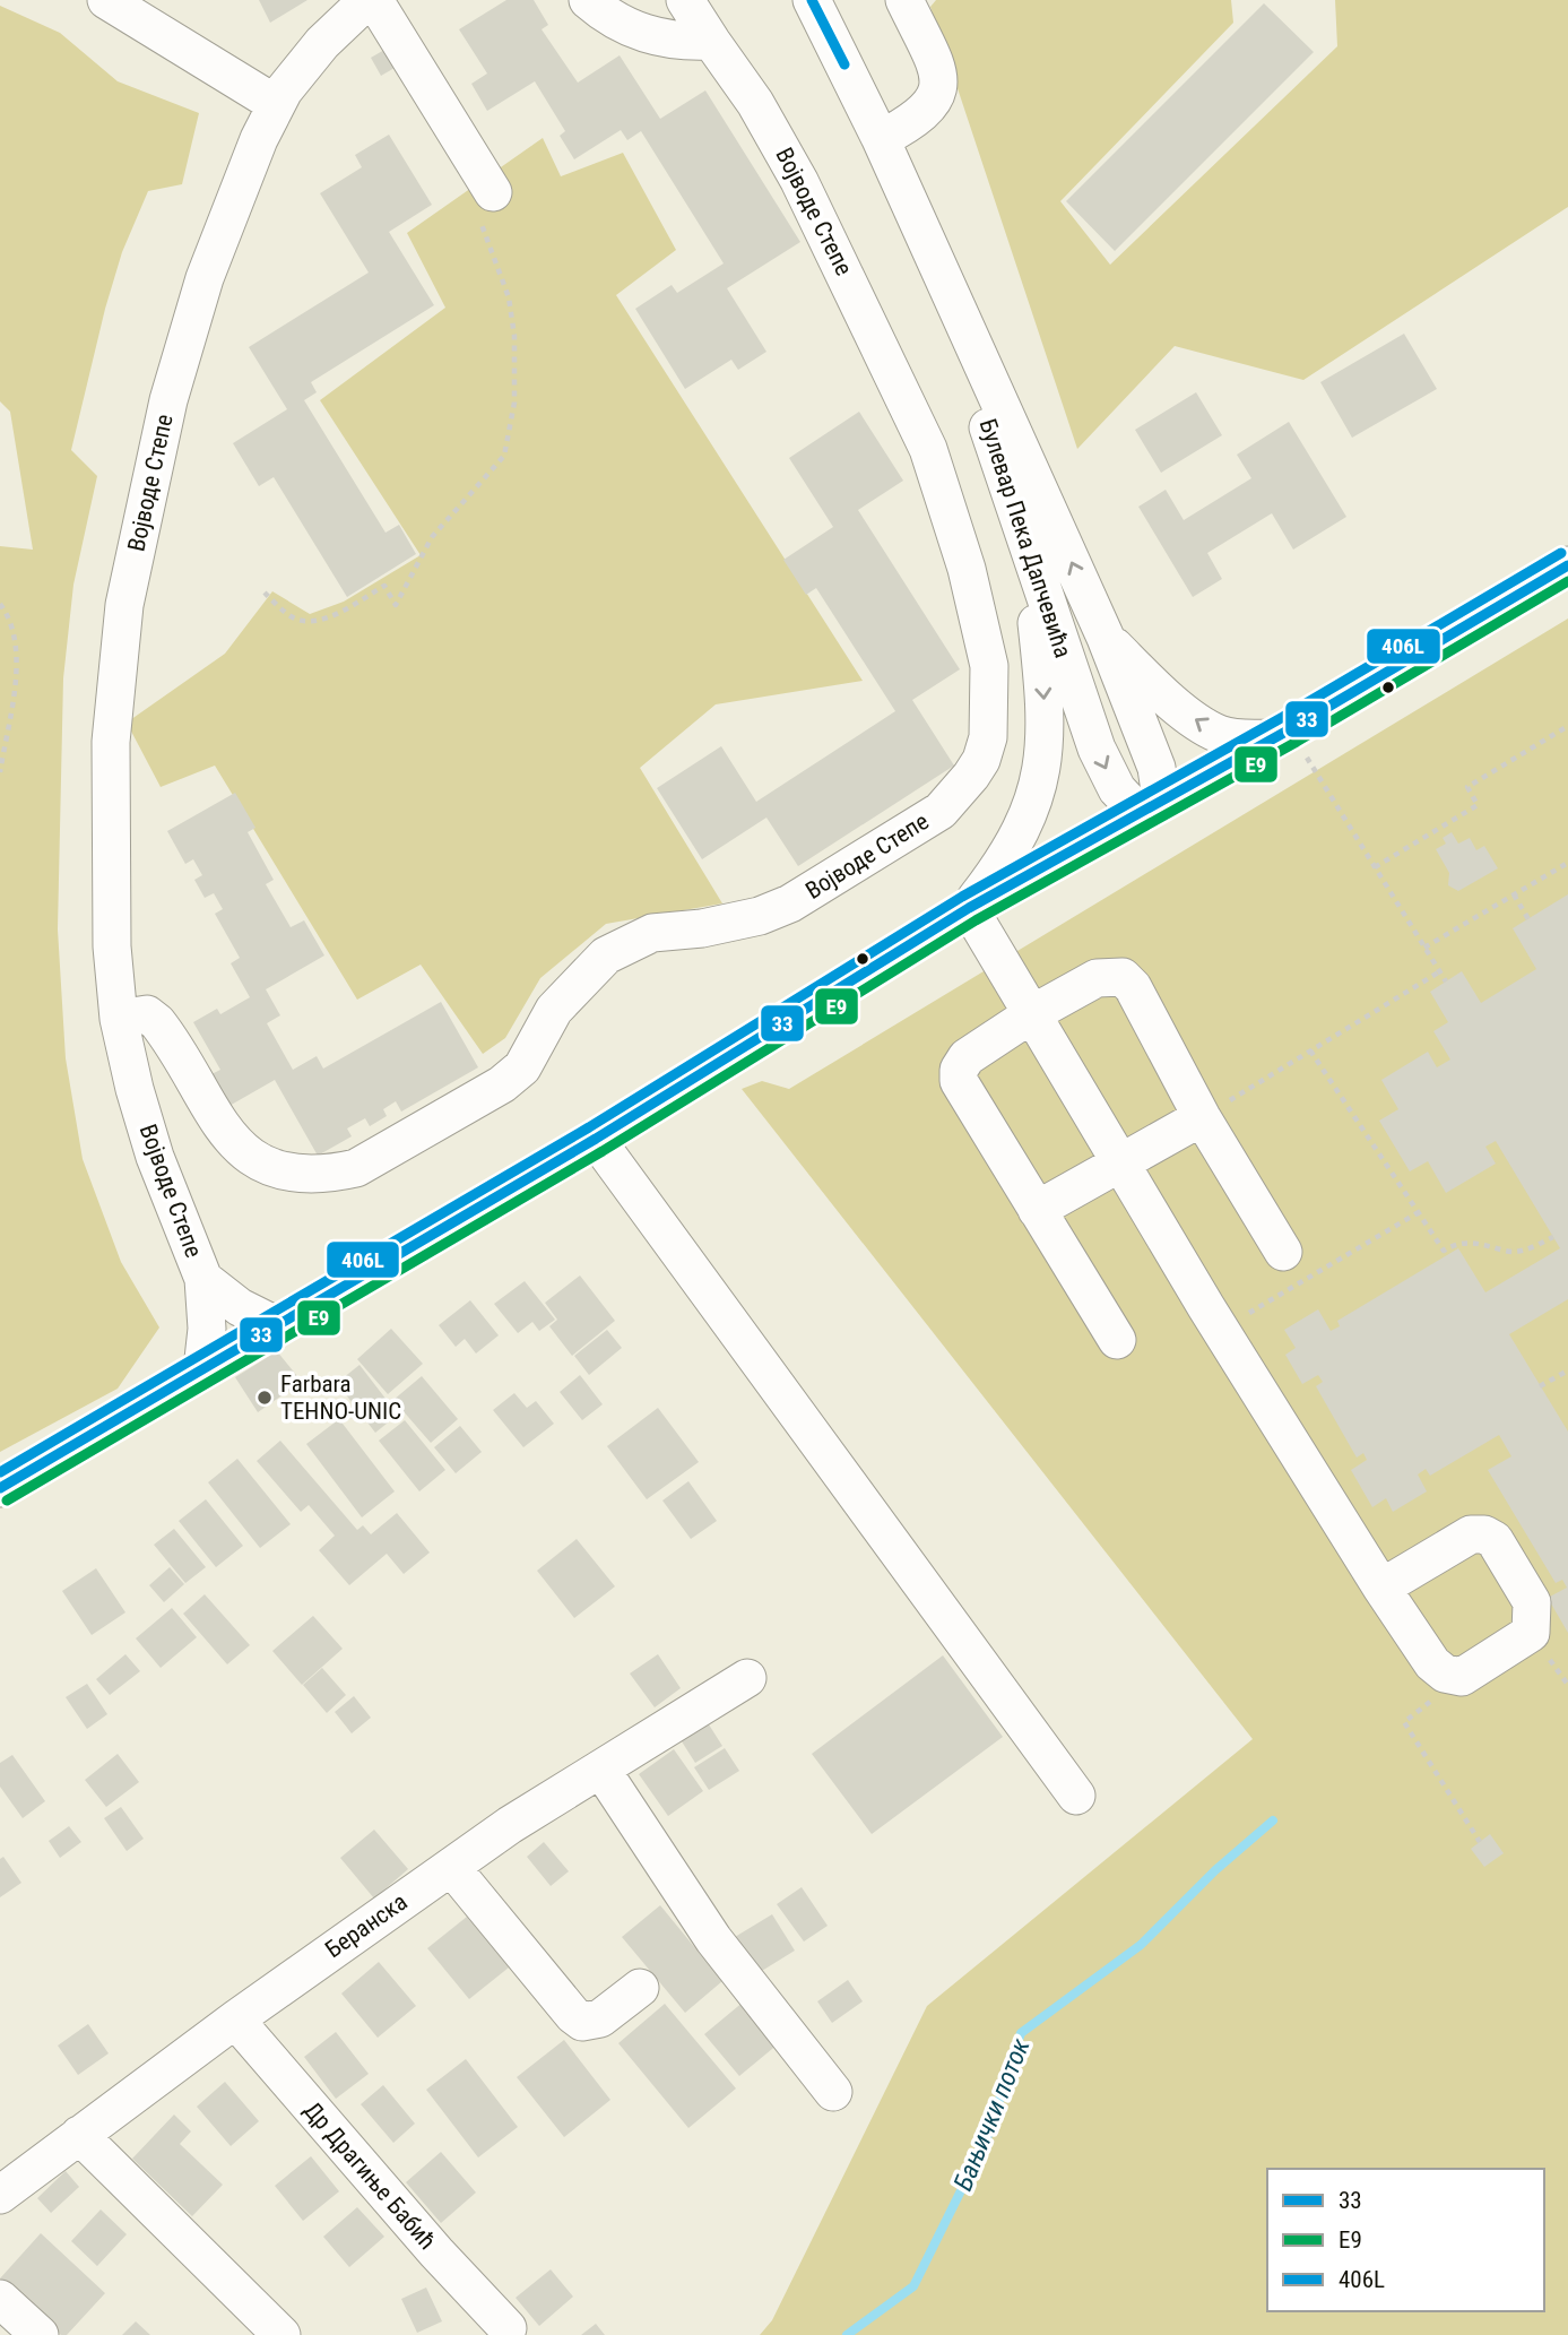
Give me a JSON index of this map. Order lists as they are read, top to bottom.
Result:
{
  "streets": {
    "street": [
      "Војводе Степе",
      "Булевар Пека Дапчевића",
      "Беранска",
      "Др Драгиње Бабић"
    ]
  },
  "crossings": [
    ["Беранска", "Др Драгиње Бабић"]
  ],
  "water": ["Бањички поток"],
  "places": ["Farbara TEHNO-UNIC"],
  "lines": ["transit line 406L", "transit line 33", "transit line E9"],
  "legend": ["33", "E9", "406L"]
}
